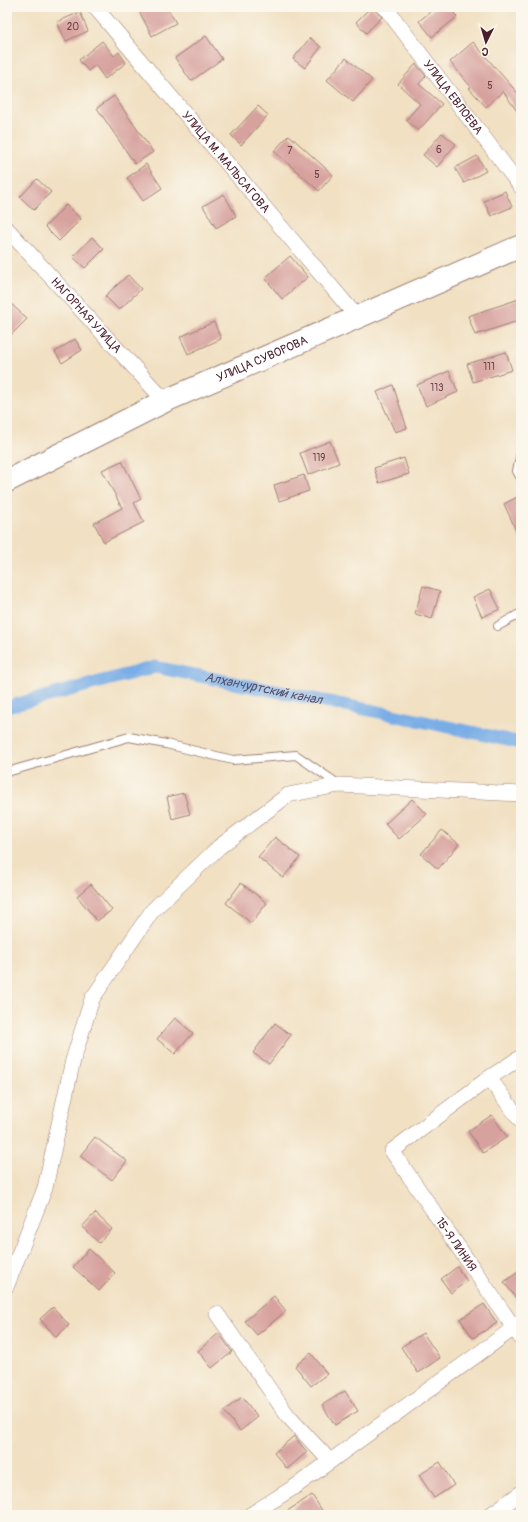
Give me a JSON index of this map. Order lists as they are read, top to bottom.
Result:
{
  "streets": {
    "main road": ["УЛИЦА СУВОРОВА"],
    "street": [
      "УЛИЦА ЕВЛОЕВА",
      "УЛИЦА М. МАЛЬСАГОВА",
      "НАГОРНАЯ УЛИЦА",
      "15-Я ЛИНИЯ"
    ]
  },
  "crossings": [
    ["УЛИЦА М. МАЛЬСАГОВА", "УЛИЦА СУВОРОВА"],
    ["НАГОРНАЯ УЛИЦА", "УЛИЦА СУВОРОВА"]
  ],
  "water": ["Алханчуртский канал"],
  "house_numbers": [
    "20",
    "5",
    "6",
    "7",
    "5",
    "111",
    "113",
    "119"
  ],
  "north": "bottom"
}
